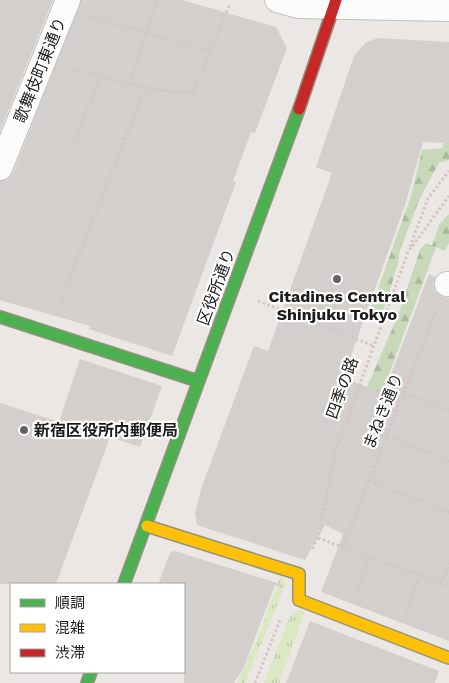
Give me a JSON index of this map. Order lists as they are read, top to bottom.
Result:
{
  "streets": {
    "street": ["歌舞伎町東通り", "区役所通り"],
    "path": ["四季の路", "まねき通り"]
  },
  "crossings": [
    ["四季の路", "まねき通り"]
  ],
  "places": ["Citadines Central Shinjuku Tokyo", "新宿区役所内郵便局"],
  "legend": ["順調", "混雑", "渋滞"]
}
